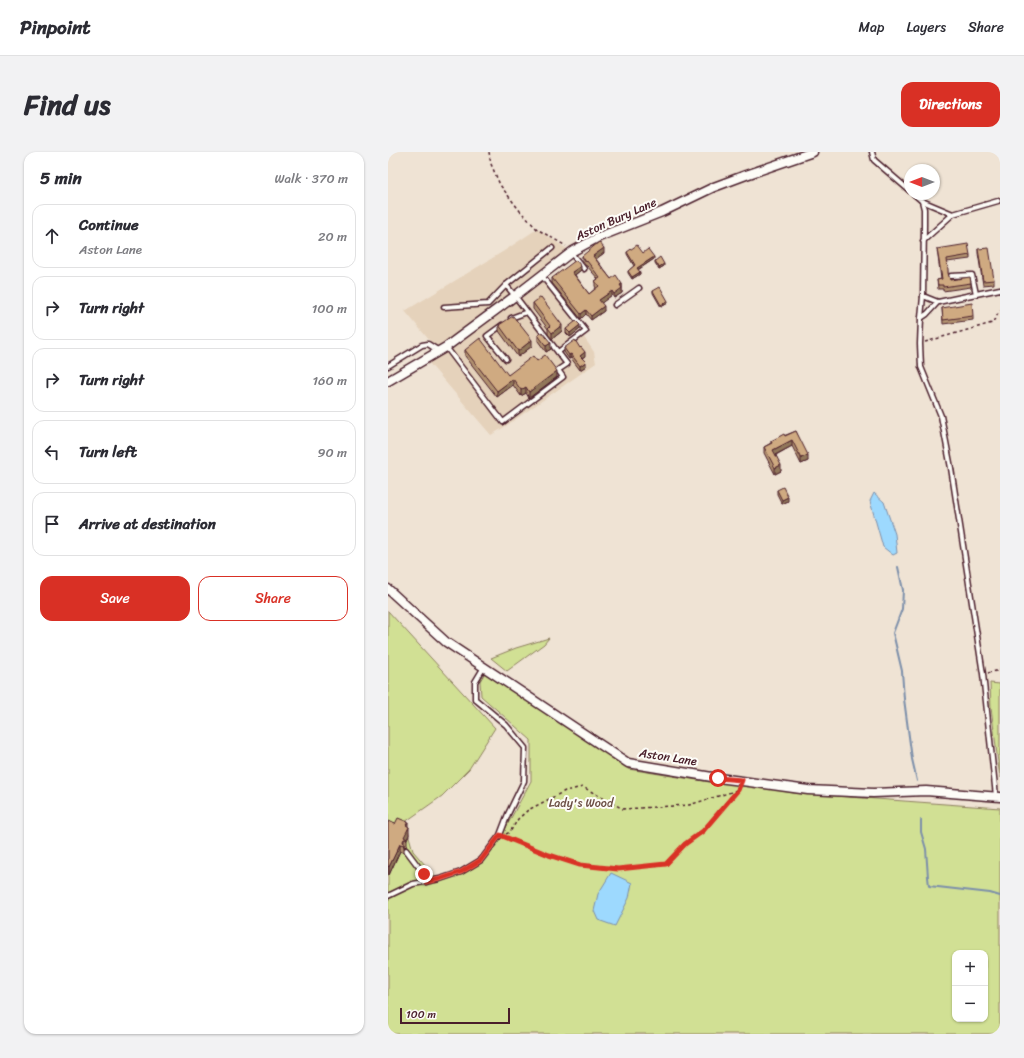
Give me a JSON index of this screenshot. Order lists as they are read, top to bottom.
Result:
{
  "streets": {
    "street": ["Aston Bury Lane", "Aston Lane"]
  },
  "parks": ["Lady's Wood"],
  "scale_bar": "100 m",
  "north": "left",
  "page": {
    "header": "Pinpoint",
    "nav": ["Map", "Layers", "Share"],
    "title": "Find us",
    "buttons": [
      "Directions",
      ["Save", "Share"]
    ],
    "heading": ["5 min", "Walk · 370 m"],
    "list": [
      ["Continue", "Aston Lane", "20 m"],
      ["Turn right", "100 m"],
      ["Turn right", "160 m"],
      ["Turn left", "90 m"],
      "Arrive at destination"
    ],
    "map_buttons": ["+", "−"],
    "scale": "100 m"
  }
}
